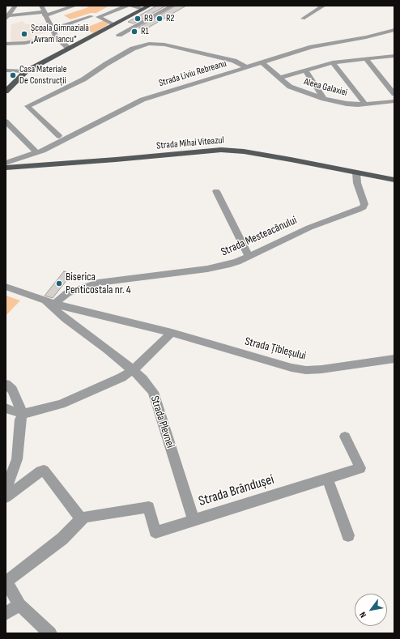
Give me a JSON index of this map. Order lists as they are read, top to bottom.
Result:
{
  "streets": {
    "main road": ["Strada Mihai Viteazul"],
    "street": [
      "Strada Liviu Rebreanu",
      "Aleea Galaxiei",
      "Strada Mesteacănului",
      "Strada Țibleșului",
      "Strada Plevnei",
      "Strada Brândușei"
    ]
  },
  "crossings": [
    ["Strada Liviu Rebreanu", "Aleea Galaxiei"],
    ["Strada Mihai Viteazul", "Strada Mesteacănului"],
    ["Strada Mesteacănului", "Strada Țibleșului"],
    ["Strada Țibleșului", "Strada Plevnei"],
    ["Strada Plevnei", "Strada Brândușei"]
  ],
  "places": [
    "R9",
    "R2",
    "R1",
    "Școala Gimnazială „Avram Iancu”",
    "Casa Materiale De Construcții",
    "Biserica Penticostala nr. 4"
  ],
  "north": "bottom left"
}
